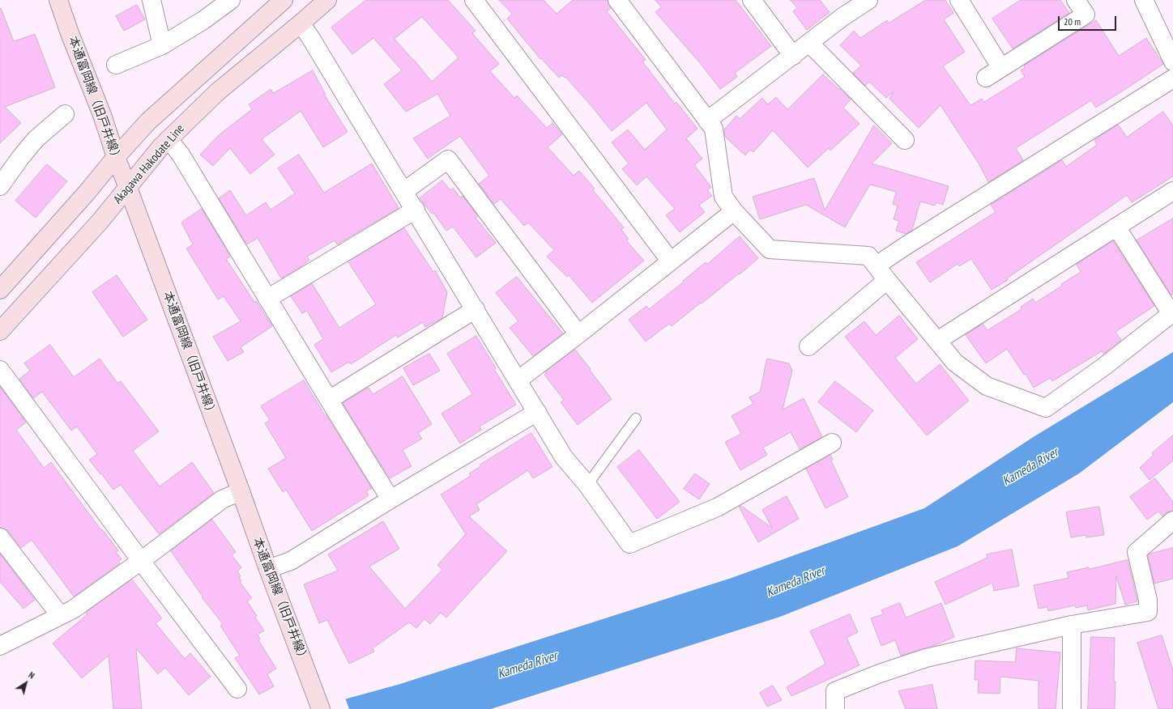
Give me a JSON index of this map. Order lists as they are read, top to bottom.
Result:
{
  "streets": {
    "main road": ["本通富岡線（旧戸井線）", "Akagawa Hakodate Line"]
  },
  "crossings": [
    ["本通富岡線（旧戸井線）", "Akagawa Hakodate Line"]
  ],
  "water": ["Kameda River"],
  "scale_bar": "20 m",
  "north": "top right"
}
